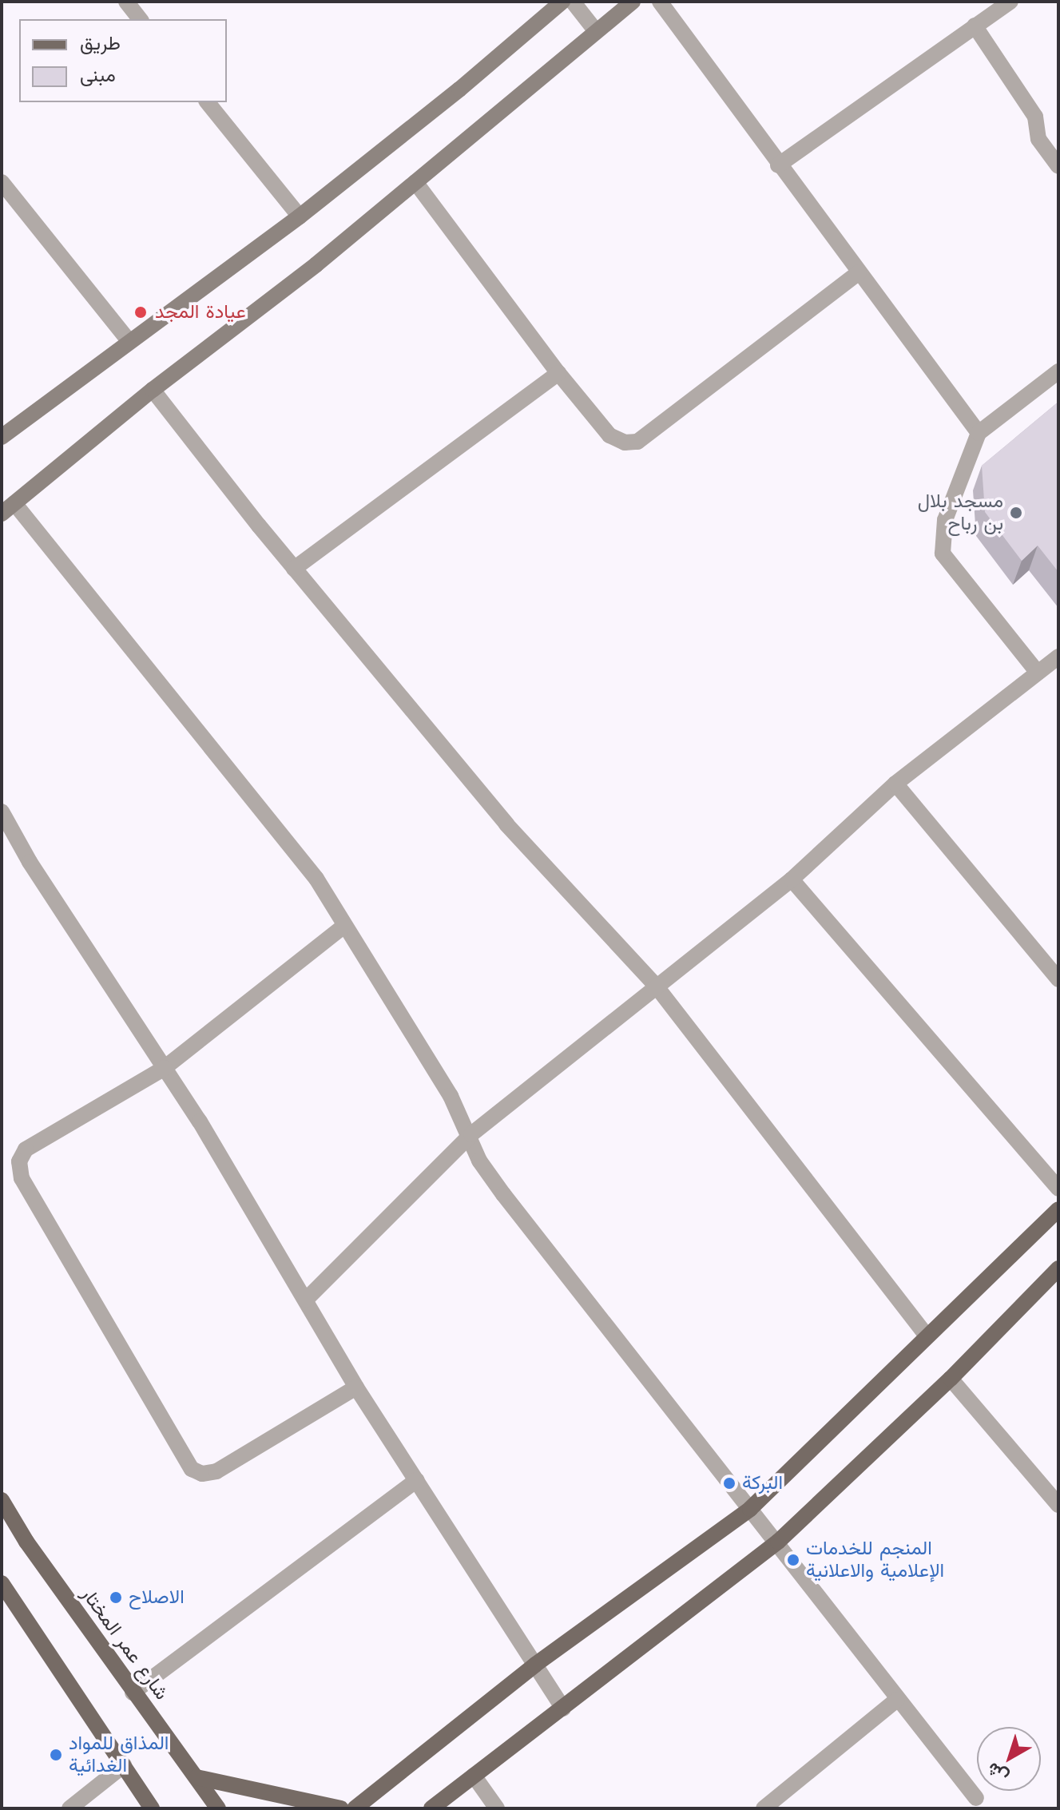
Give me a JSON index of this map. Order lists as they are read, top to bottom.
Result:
{
  "streets": {
    "main road": ["شارع عمر المختار"]
  },
  "places": [
    "عيادة المجد",
    "مسجد بلال بن رباح",
    "البركة",
    "المنجم للخدمات الإعلامية والاعلانية",
    "الاصلاح",
    "المذاق للمواد الغدائية"
  ],
  "legend": ["طريق", "مبنى"],
  "north": "bottom left"
}
